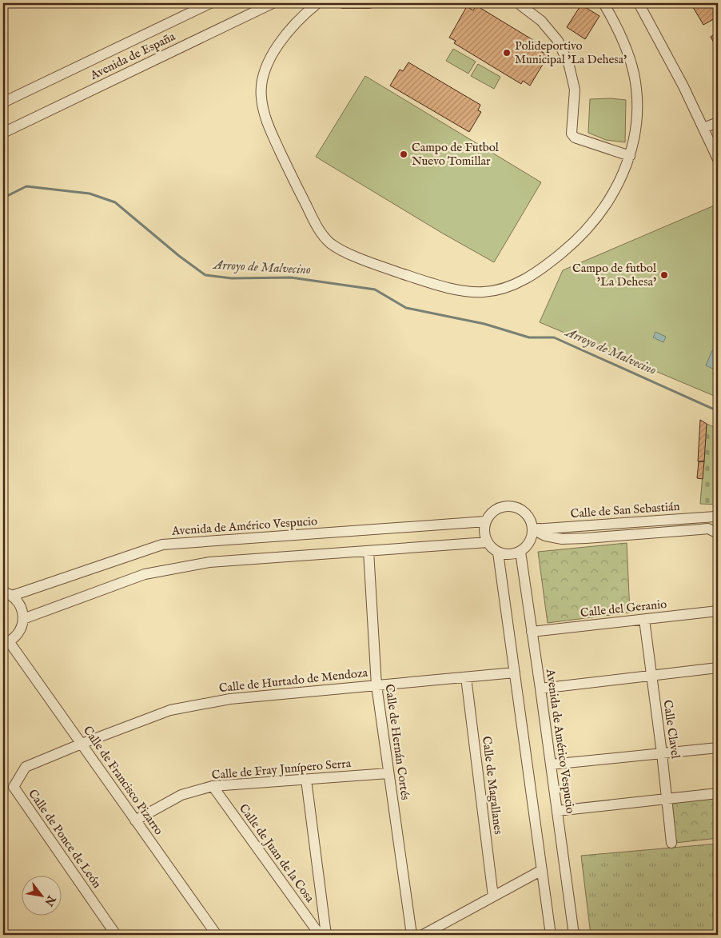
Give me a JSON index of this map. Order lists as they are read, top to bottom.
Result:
{
  "streets": {
    "street": [
      "Avenida de España",
      "Calle de San Sebastián",
      "Avenida de Américo Vespucio",
      "Calle del Geranio",
      "Calle de Hurtado de Mendoza",
      "Calle Clavel",
      "Calle de Hernán Cortés",
      "Calle de Fray Junípero Serra",
      "Calle de Francisco Pizarro",
      "Calle de Magallanes",
      "Calle de Ponce de León",
      "Calle de Juan de la Cosa"
    ]
  },
  "crossings": [
    ["Calle de San Sebastián", "Avenida de Américo Vespucio"],
    ["Avenida de Américo Vespucio", "Calle del Geranio"],
    ["Calle del Geranio", "Calle Clavel"],
    ["Calle de Hurtado de Mendoza", "Calle de Hernán Cortés"],
    ["Calle de Hurtado de Mendoza", "Calle de Francisco Pizarro"],
    ["Calle de Hurtado de Mendoza", "Calle de Magallanes"],
    ["Calle de Hurtado de Mendoza", "Calle de Ponce de León"],
    ["Calle de Hernán Cortés", "Calle de Fray Junípero Serra"],
    ["Calle de Fray Junípero Serra", "Calle de Francisco Pizarro"],
    ["Calle de Fray Junípero Serra", "Calle de Juan de la Cosa"],
    ["Calle de Francisco Pizarro", "Calle de Ponce de León"]
  ],
  "water": ["Arroyo de Malvecino"],
  "places": ["Polideportivo Municipal 'La Dehesa'", "Campo de Futbol Nuevo Tomillar", "Campo de futbol 'La Dehesa'"],
  "north": "bottom right"
}
